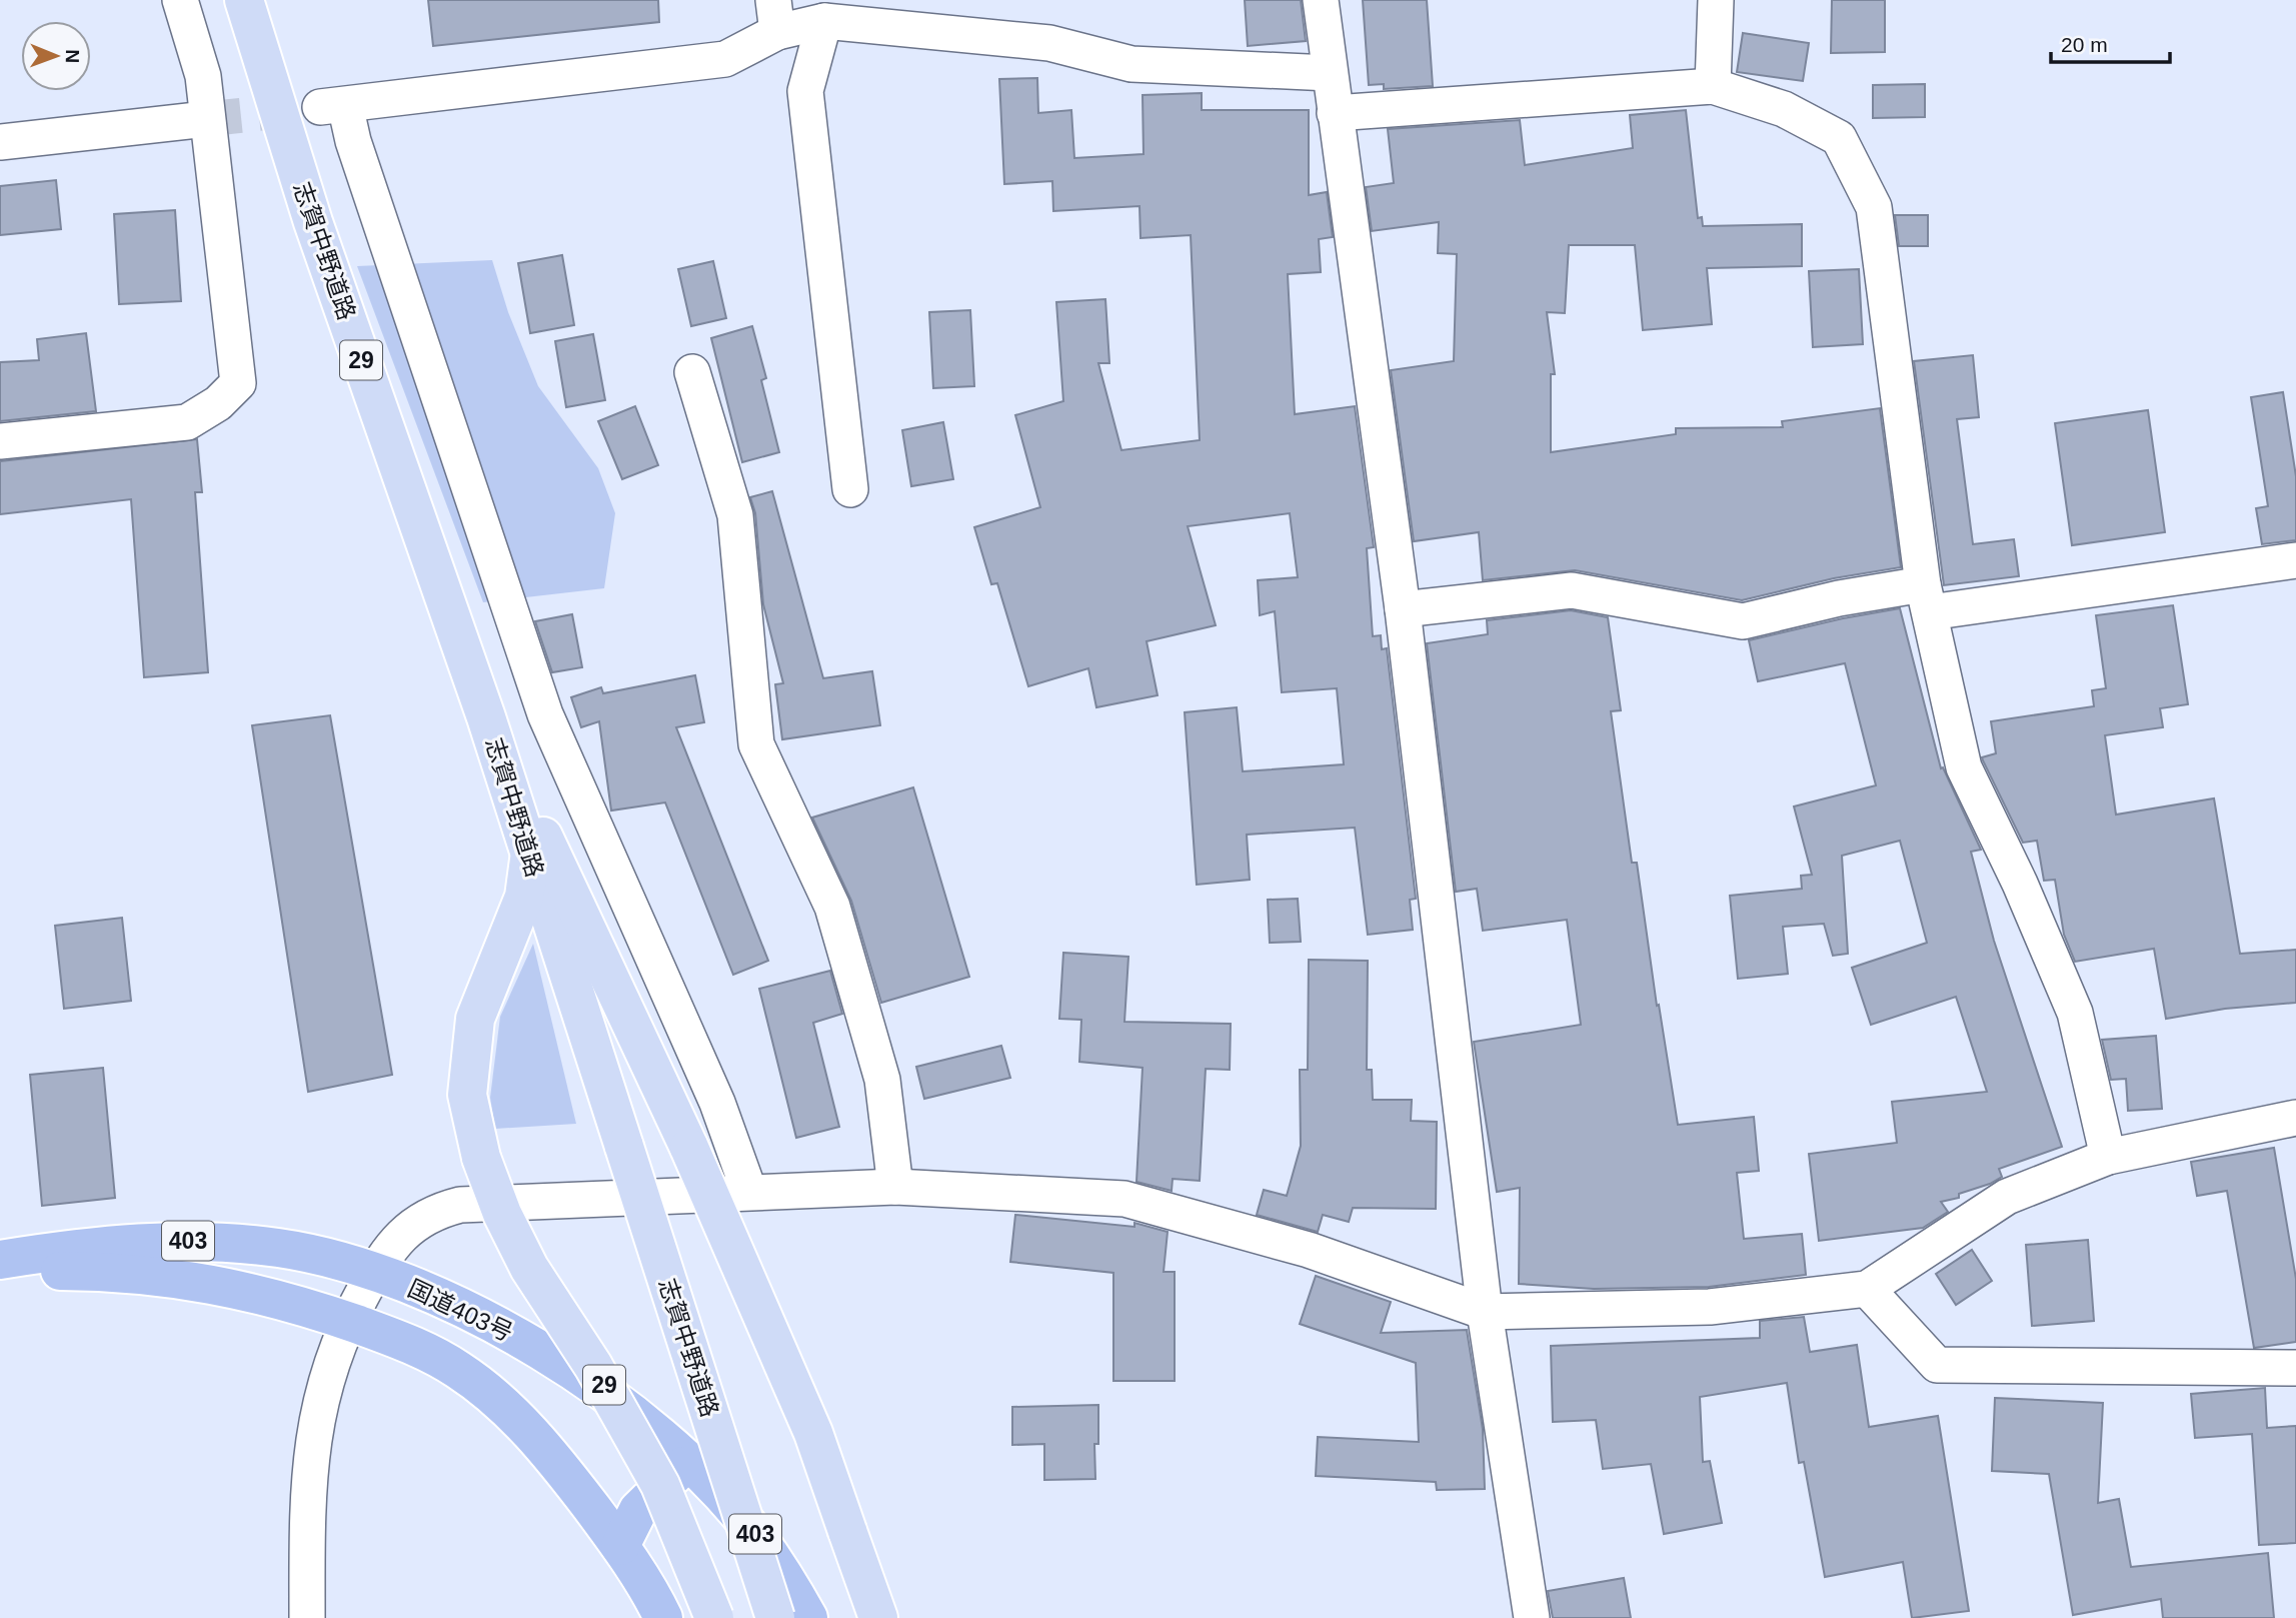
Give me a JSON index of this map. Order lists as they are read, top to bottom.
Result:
{
  "streets": {
    "highway": ["403", "国道403号"],
    "main road": ["志賀中野道路", "29"]
  },
  "crossings": [
    ["志賀中野道路", "29"]
  ],
  "scale_bar": "20 m",
  "north": "right"
}
